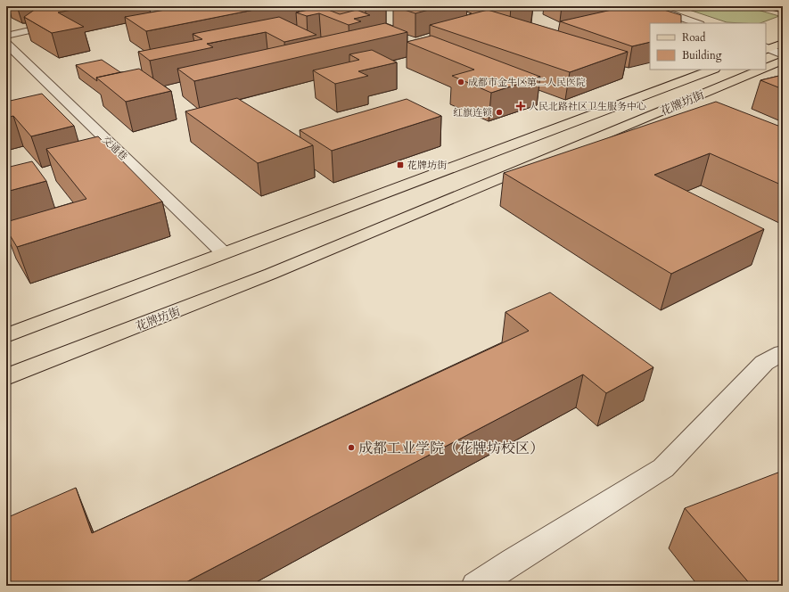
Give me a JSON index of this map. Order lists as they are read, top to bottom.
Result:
{
  "streets": {
    "main road": ["花牌坊街"],
    "street": ["交通巷"]
  },
  "crossings": [
    ["花牌坊街", "交通巷"]
  ],
  "places": {
    "other": ["成都市金牛区第二人民医院", "红旗连锁", "成都工业学院（花牌坊校区）"],
    "health": ["人民北路社区卫生服务中心"],
    "transit": ["花牌坊街"]
  },
  "legend": ["Road", "Building"]
}
